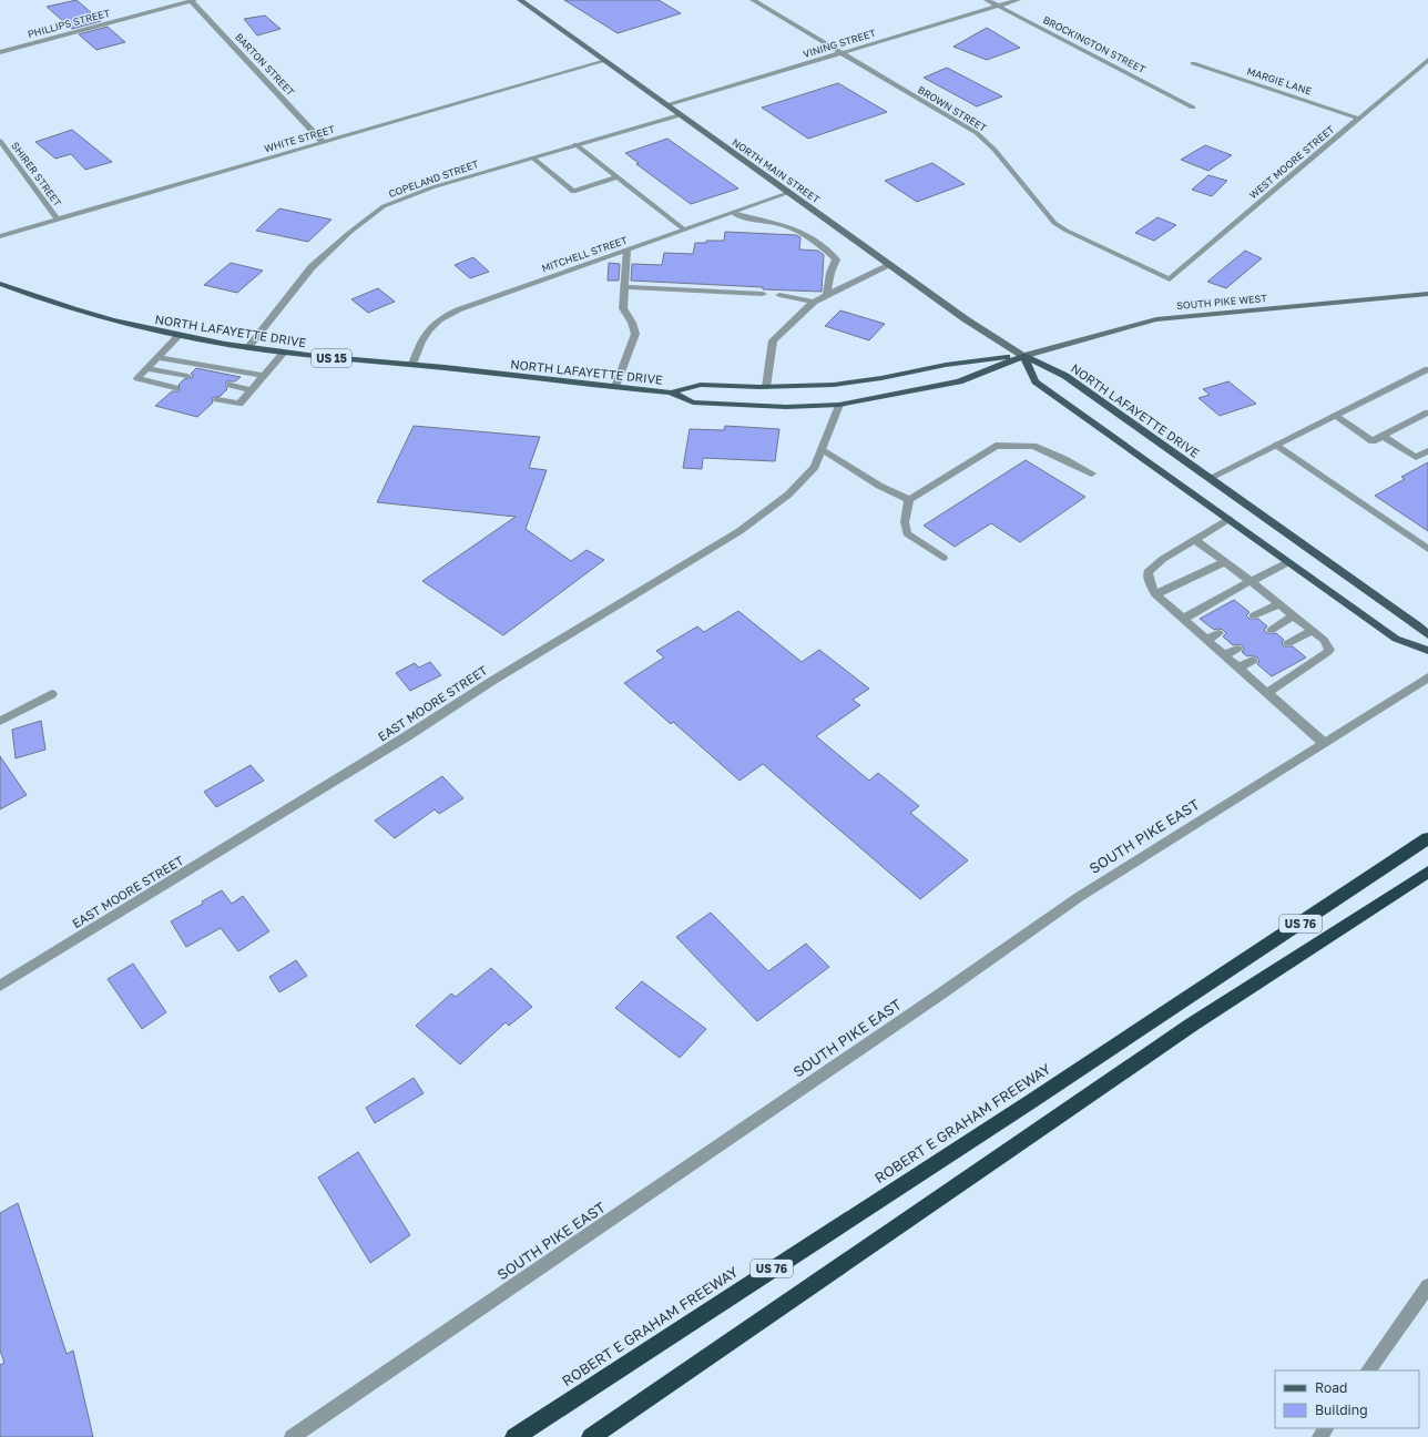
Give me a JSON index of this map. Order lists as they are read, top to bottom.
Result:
{
  "streets": {
    "highway": ["US 76", "ROBERT E GRAHAM FREEWAY"],
    "main road": [
      "NORTH MAIN STREET",
      "SOUTH PIKE WEST",
      "NORTH LAFAYETTE DRIVE",
      "US 15"
    ],
    "street": [
      "PHILLIPS STREET",
      "VINING STREET",
      "BROCKINGTON STREET",
      "BARTON STREET",
      "MARGIE LANE",
      "BROWN STREET",
      "WHITE STREET",
      "WEST MOORE STREET",
      "SHIRER STREET",
      "COPELAND STREET",
      "MITCHELL STREET",
      "EAST MOORE STREET",
      "SOUTH PIKE EAST"
    ]
  },
  "crossings": [
    ["PHILLIPS STREET", "BARTON STREET"],
    ["VINING STREET", "BROCKINGTON STREET"],
    ["VINING STREET", "BROWN STREET"],
    ["VINING STREET", "NORTH MAIN STREET"],
    ["BARTON STREET", "WHITE STREET"],
    ["MARGIE LANE", "WEST MOORE STREET"],
    ["BROWN STREET", "WEST MOORE STREET"],
    ["WHITE STREET", "NORTH MAIN STREET"],
    ["WHITE STREET", "SHIRER STREET"],
    ["NORTH MAIN STREET", "COPELAND STREET"],
    ["NORTH MAIN STREET", "MITCHELL STREET"],
    ["NORTH MAIN STREET", "SOUTH PIKE WEST"],
    ["NORTH MAIN STREET", "NORTH LAFAYETTE DRIVE"],
    ["COPELAND STREET", "NORTH LAFAYETTE DRIVE"],
    ["MITCHELL STREET", "NORTH LAFAYETTE DRIVE"],
    ["SOUTH PIKE WEST", "NORTH LAFAYETTE DRIVE"],
    ["NORTH LAFAYETTE DRIVE", "EAST MOORE STREET"]
  ],
  "legend": ["Road", "Building"]
}
